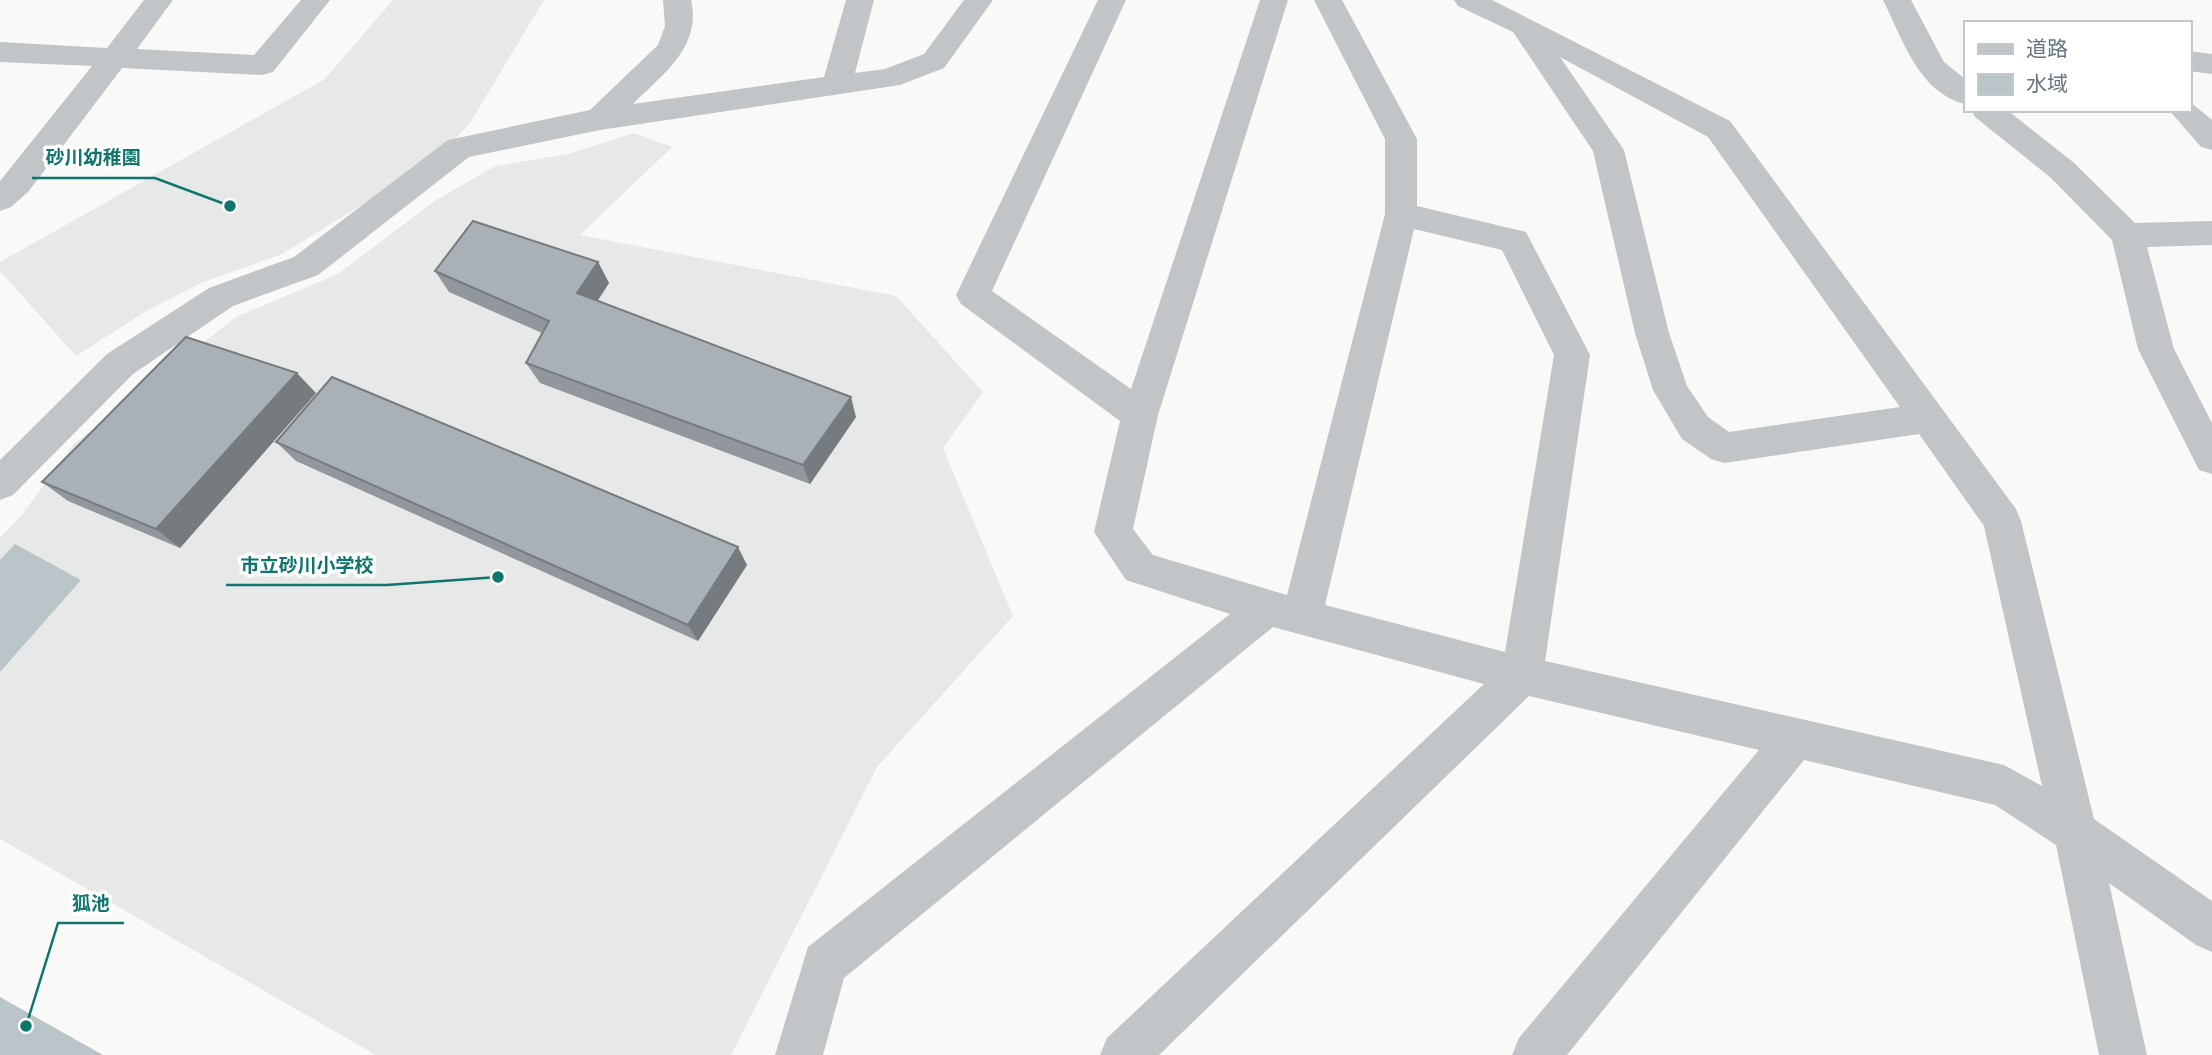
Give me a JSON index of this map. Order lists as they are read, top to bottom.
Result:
{
  "places": ["砂川幼稚園", "市立砂川小学校", "狐池"],
  "legend": ["道路", "水域"]
}
